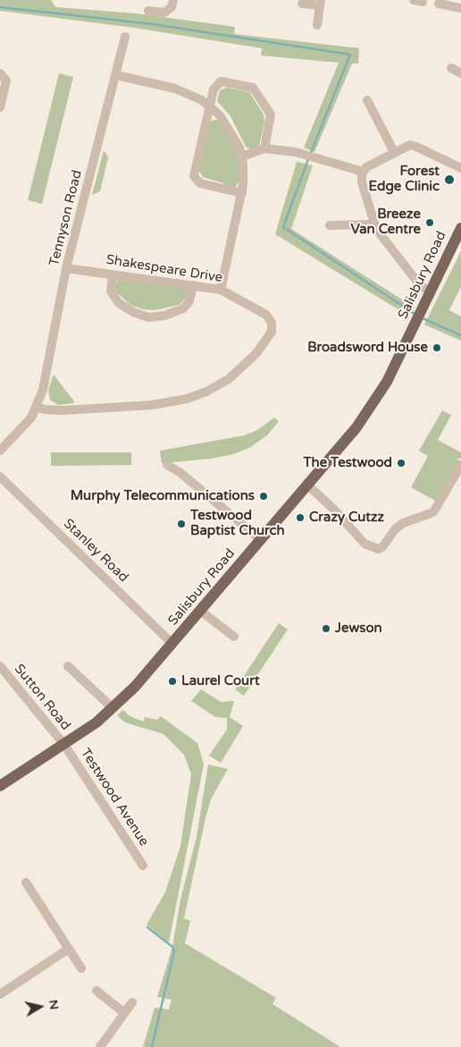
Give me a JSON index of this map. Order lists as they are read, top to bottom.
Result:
{
  "streets": {
    "main road": ["Salisbury Road"],
    "street": [
      "Tennyson Road",
      "Shakespeare Drive",
      "Stanley Road",
      "Sutton Road",
      "Testwood Avenue"
    ]
  },
  "crossings": [
    ["Tennyson Road", "Shakespeare Drive"],
    ["Salisbury Road", "Stanley Road"],
    ["Salisbury Road", "Sutton Road"],
    ["Salisbury Road", "Testwood Avenue"],
    ["Sutton Road", "Testwood Avenue"]
  ],
  "places": [
    "Forest Edge Clinic",
    "Breeze Van Centre",
    "Broadsword House",
    "The Testwood",
    "Murphy Telecommunications",
    "Crazy Cutzz",
    "Testwood Baptist Church",
    "Jewson",
    "Laurel Court"
  ],
  "north": "right"
}
